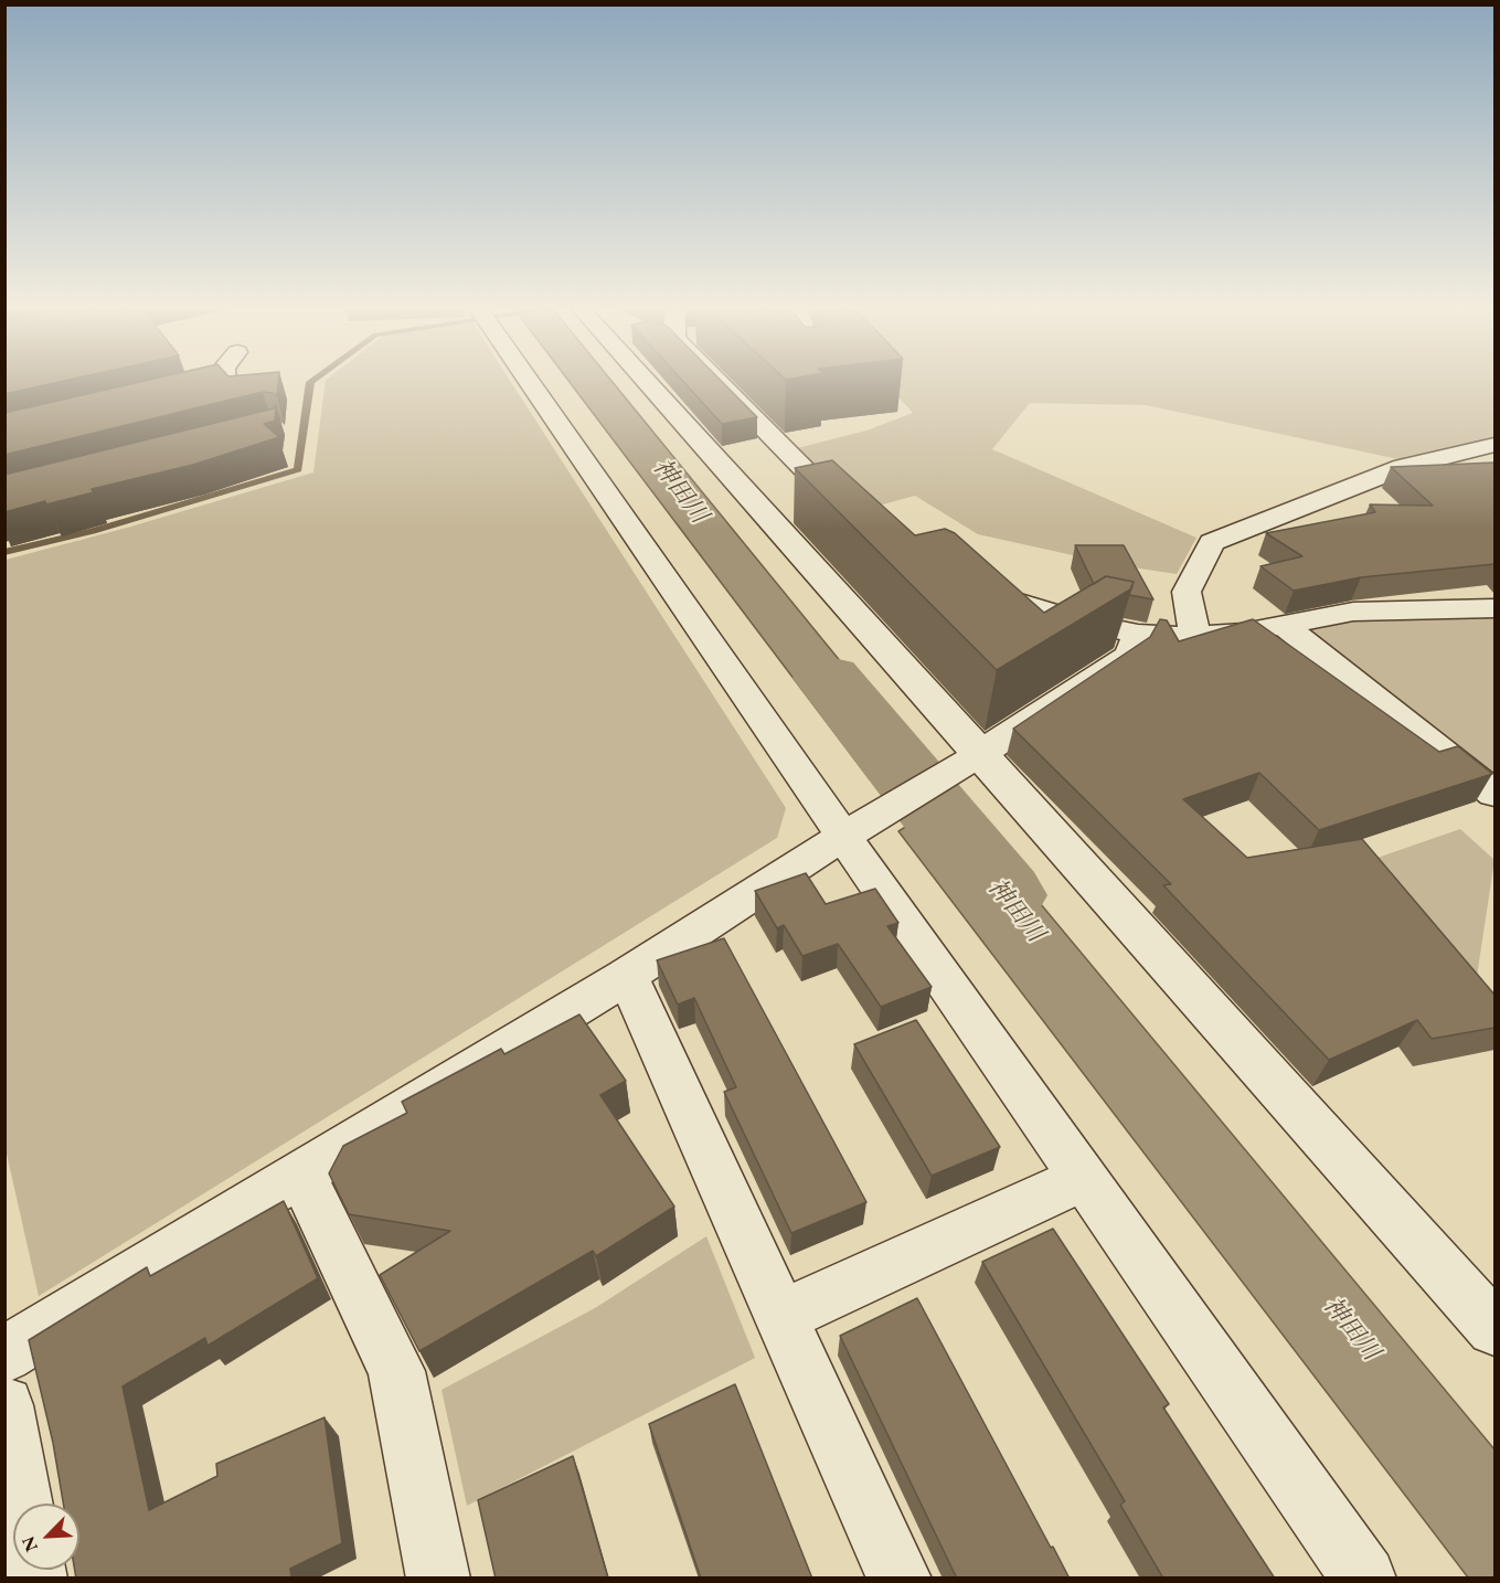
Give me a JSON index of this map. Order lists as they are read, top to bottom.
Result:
{
  "water": ["神田川"],
  "north": "bottom left"
}
